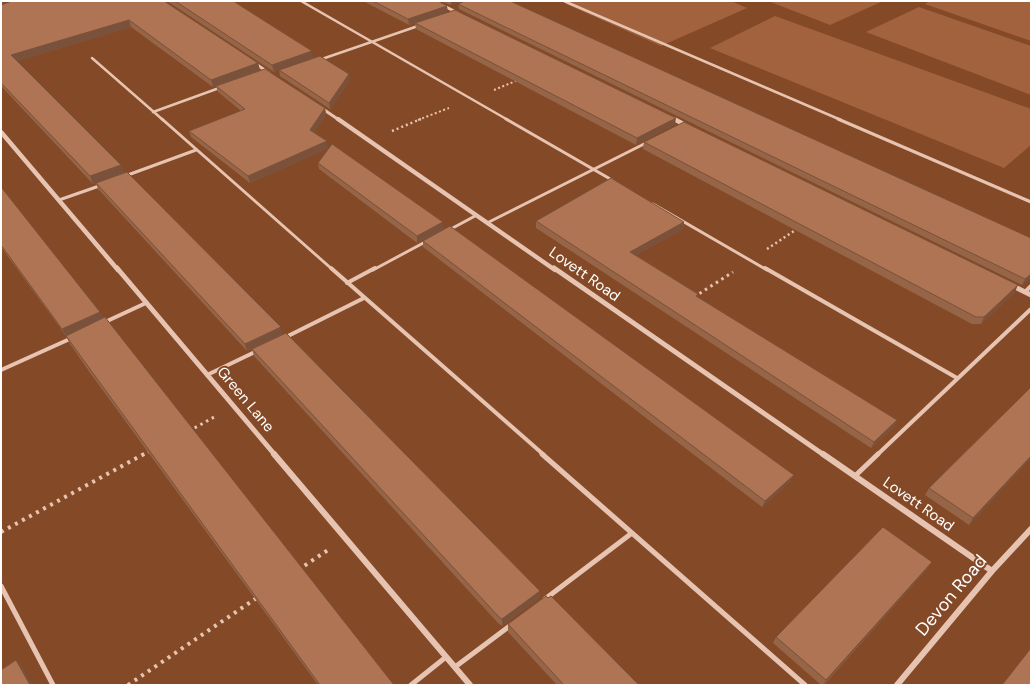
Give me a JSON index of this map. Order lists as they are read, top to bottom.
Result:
{
  "streets": {
    "street": ["Lovett Road", "Green Lane", "Devon Road"]
  },
  "crossings": [
    ["Lovett Road", "Devon Road"]
  ]
}
